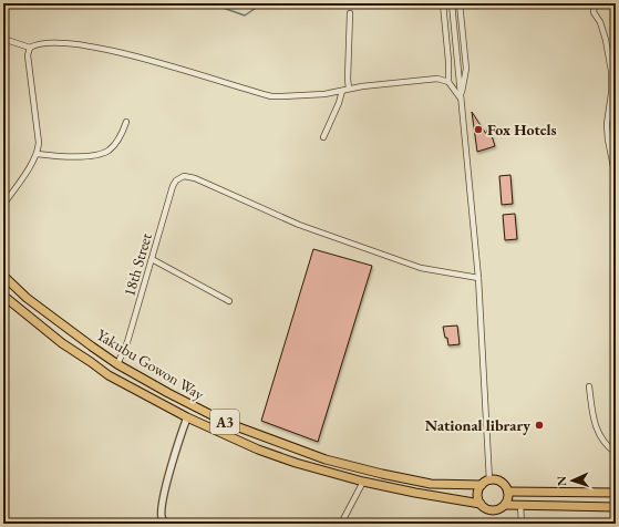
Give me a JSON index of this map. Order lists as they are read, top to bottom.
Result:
{
  "streets": {
    "highway": ["Yakubu Gowon Way", "A3"],
    "street": ["18th Street"]
  },
  "crossings": [
    ["18th Street", "Yakubu Gowon Way"]
  ],
  "places": ["Fox Hotels", "National library"],
  "north": "left"
}
